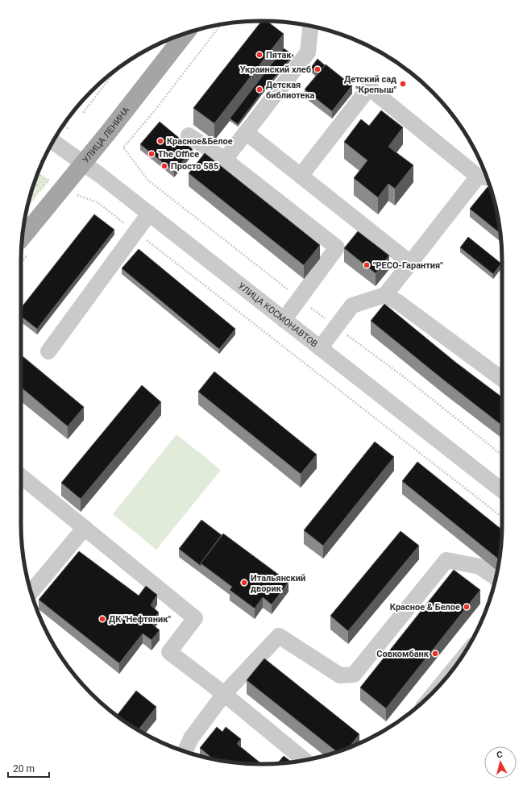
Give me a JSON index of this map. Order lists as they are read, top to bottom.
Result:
{
  "streets": {
    "main road": ["УЛИЦА ЛЕНИНА"],
    "street": ["УЛИЦА КОСМОНАВТОВ"]
  },
  "crossings": [
    ["УЛИЦА ЛЕНИНА", "УЛИЦА КОСМОНАВТОВ"]
  ],
  "places": [
    "Пятак",
    "Украинский хлеб",
    "Детский сад \"Крепыш\"",
    "Детская библиотека",
    "Красное&Белое",
    "The Office",
    "Просто 585",
    "\"РЕСО-Гарантия\"",
    "Итальянский дворик",
    "Красное & Белое",
    "ДК \"Нефтяник\"",
    "Совкомбанк"
  ],
  "scale_bar": "20 m",
  "north": "top"
}
